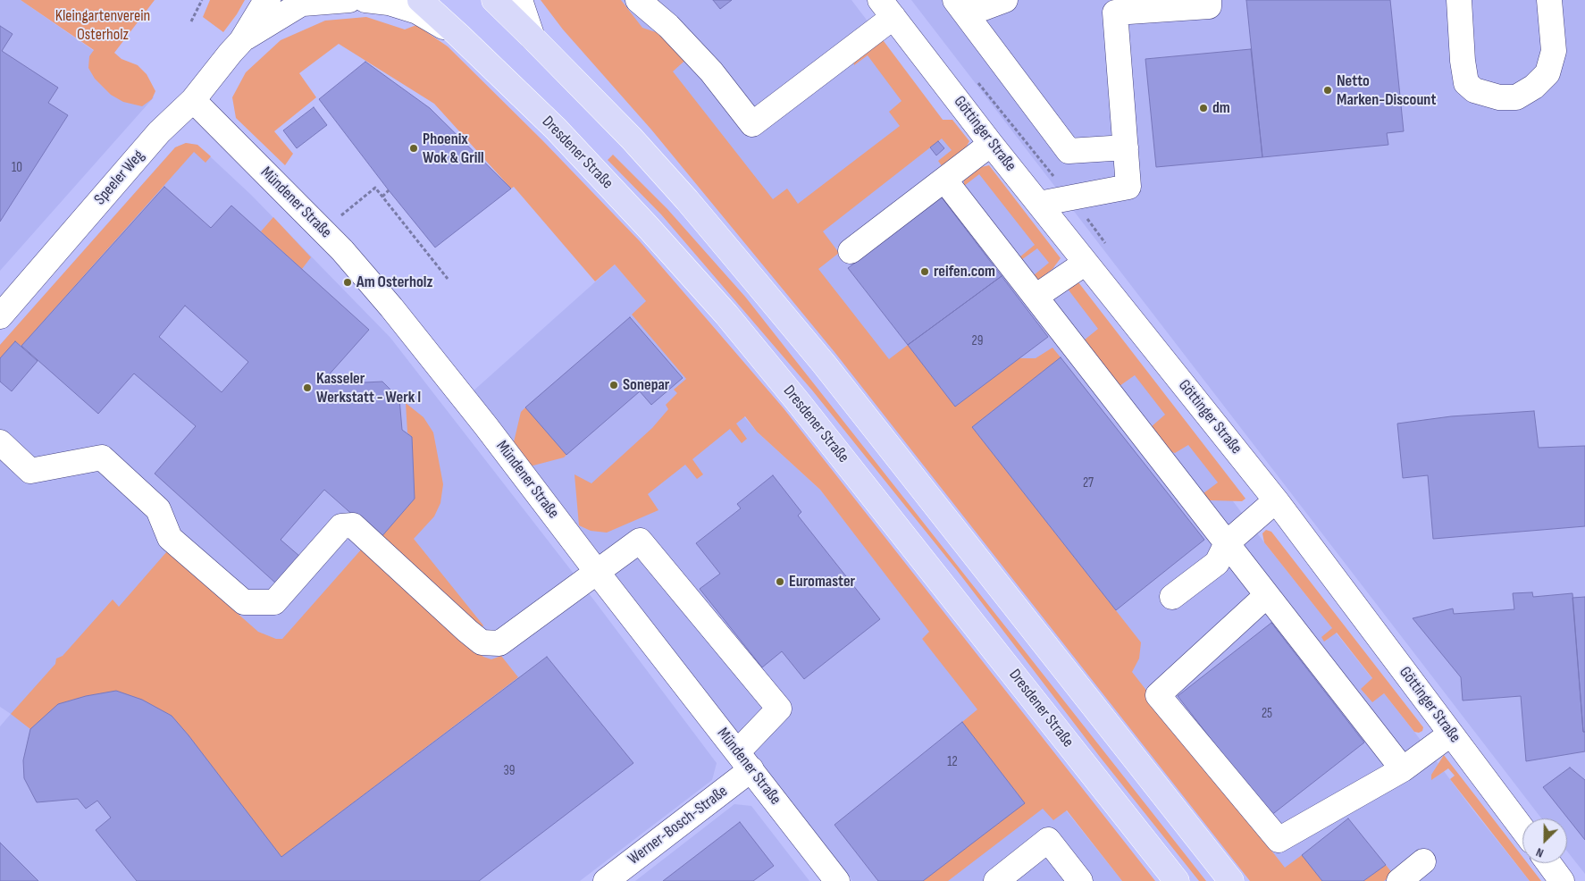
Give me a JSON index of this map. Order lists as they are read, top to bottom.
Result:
{
  "streets": {
    "main road": ["Dresdener Straße"],
    "street": [
      "Göttinger Straße",
      "Speeler Weg",
      "Mündener Straße",
      "Werner-Bosch-Straße"
    ]
  },
  "crossings": [
    ["Speeler Weg", "Mündener Straße"],
    ["Mündener Straße", "Werner-Bosch-Straße"]
  ],
  "parks": ["Kleingartenverein Osterholz"],
  "places": [
    "Netto Marken-Discount",
    "dm",
    "Phoenix Wok & Grill",
    "reifen.com",
    "Am Osterholz",
    "Sonepar",
    "Kasseler Werkstatt - Werk I",
    "Euromaster"
  ],
  "house_numbers": [
    "10",
    "29",
    "27",
    "25",
    "12",
    "39"
  ],
  "north": "bottom left"
}
